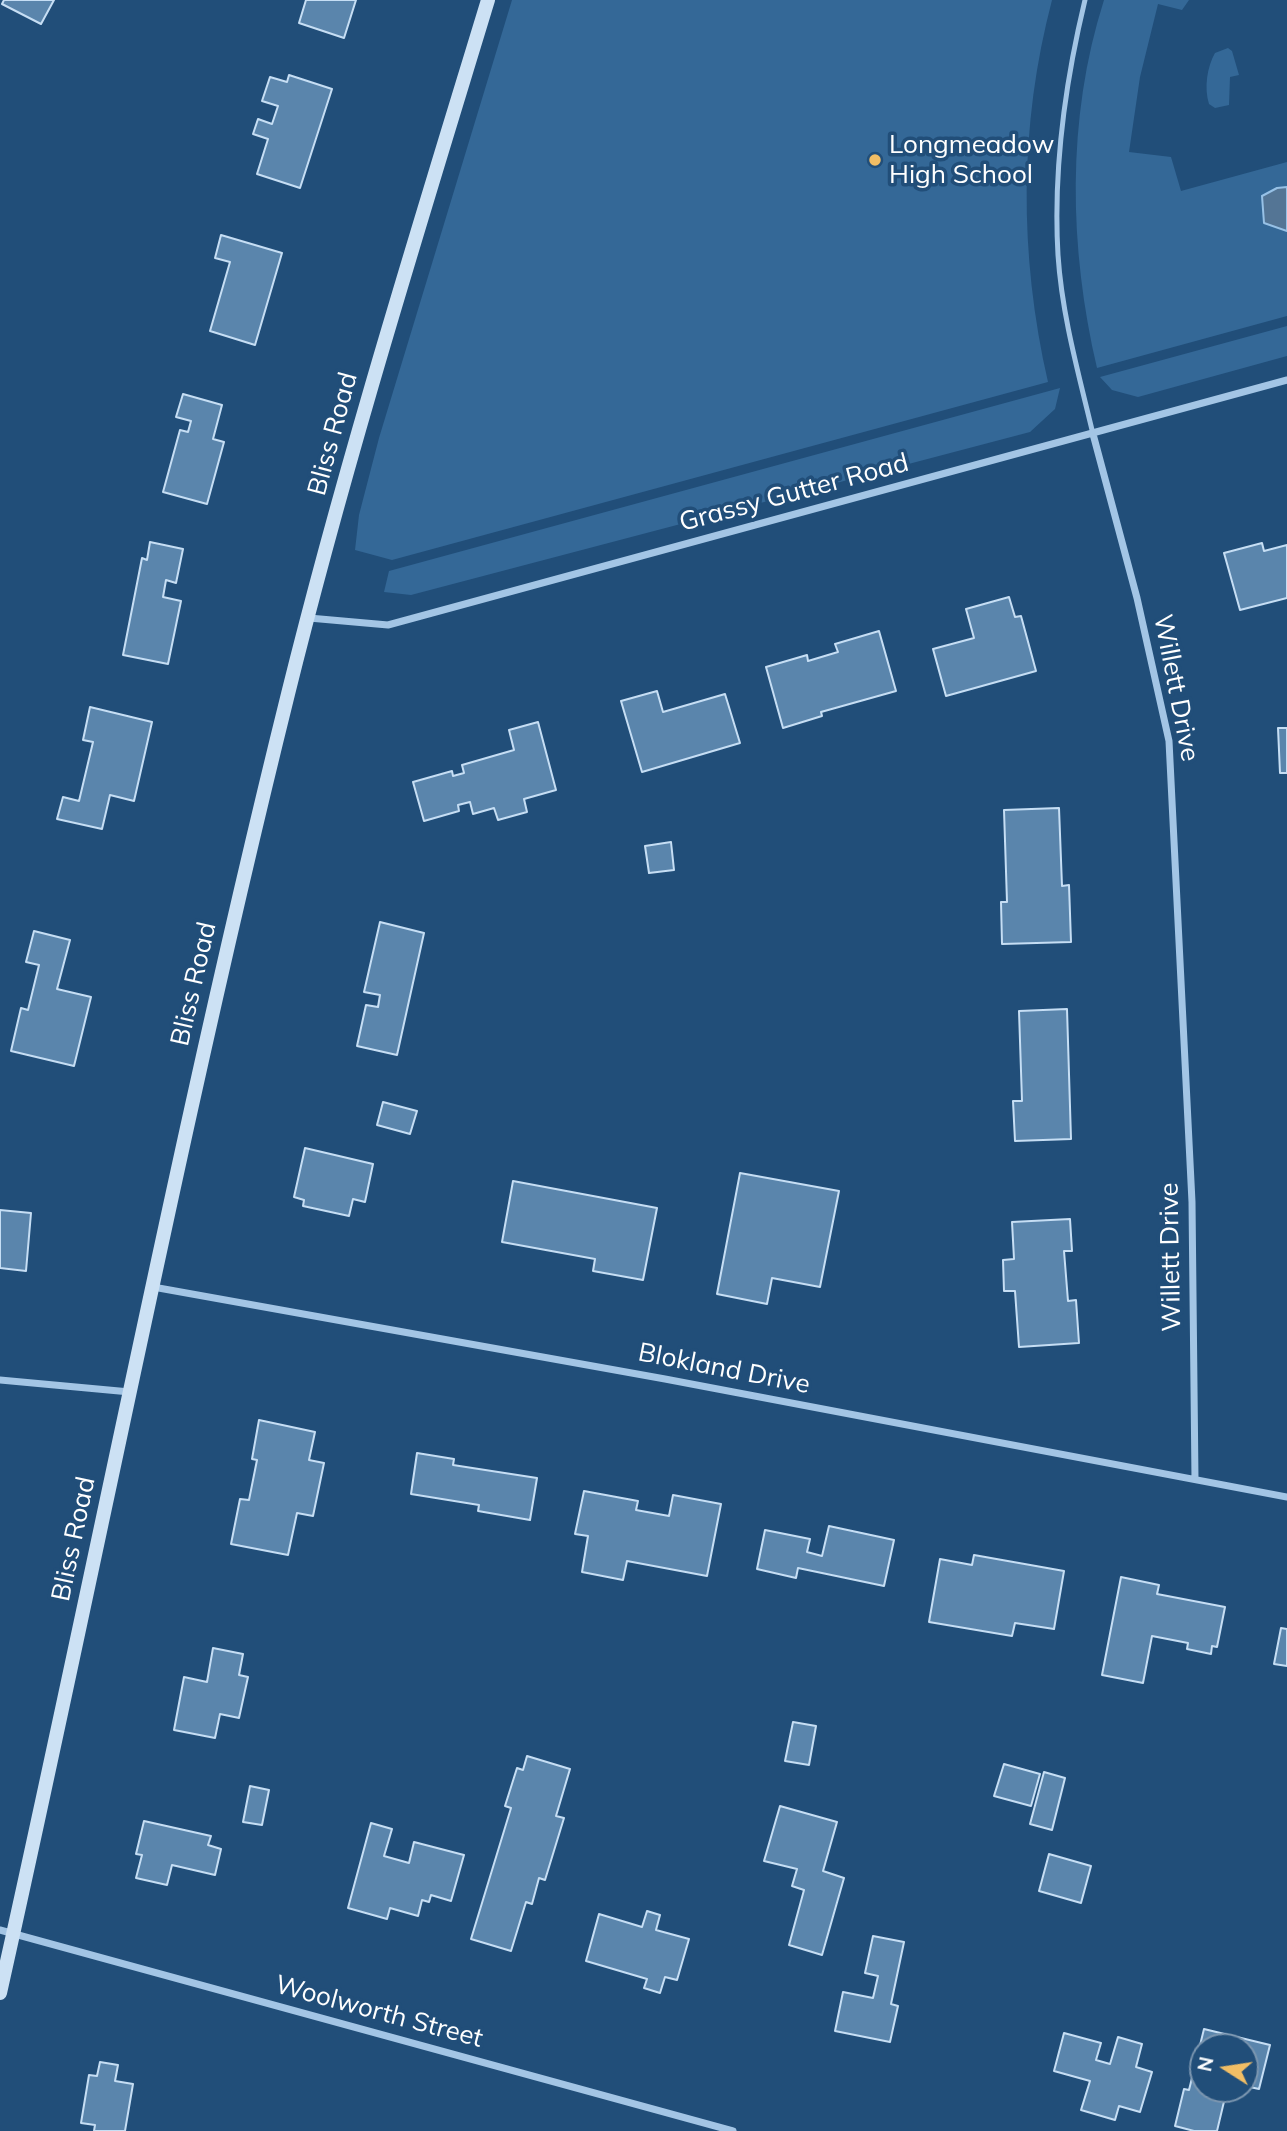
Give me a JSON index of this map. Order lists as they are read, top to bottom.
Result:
{
  "streets": {
    "main road": ["Bliss Road"],
    "street": [
      "Grassy Gutter Road",
      "Willett Drive",
      "Blokland Drive",
      "Woolworth Street"
    ]
  },
  "crossings": [
    ["Bliss Road", "Grassy Gutter Road"],
    ["Bliss Road", "Blokland Drive"],
    ["Bliss Road", "Woolworth Street"],
    ["Grassy Gutter Road", "Willett Drive"],
    ["Willett Drive", "Blokland Drive"]
  ],
  "places": ["Longmeadow High School"],
  "north": "left"
}
